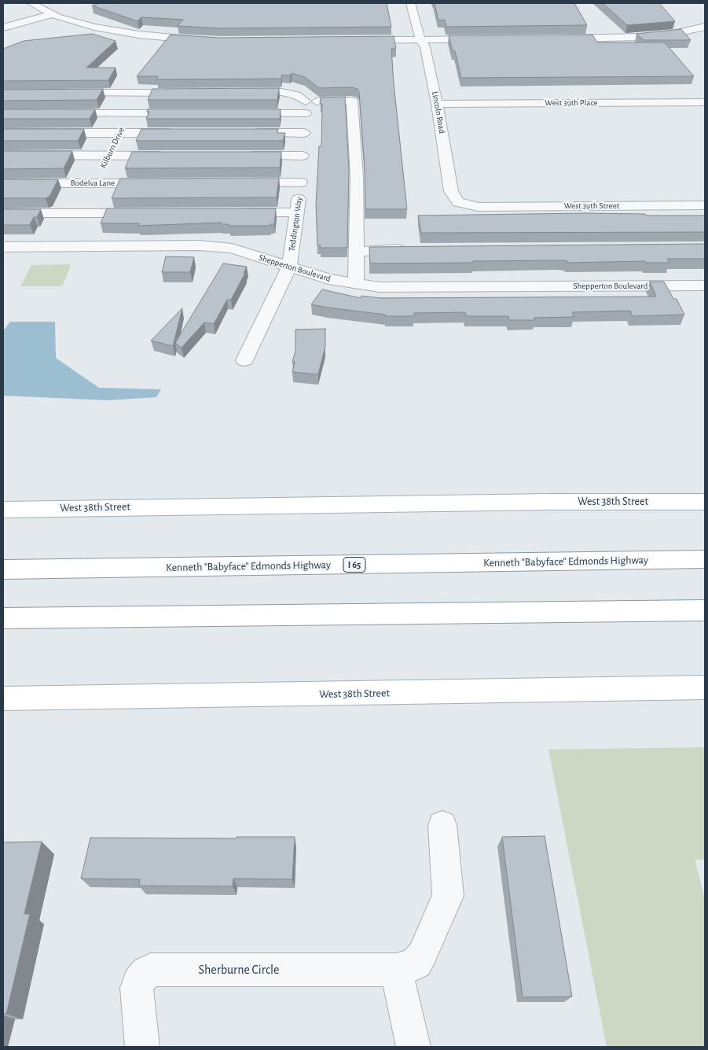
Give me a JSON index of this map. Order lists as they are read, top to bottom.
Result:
{
  "streets": {
    "main road": ["West 38th Street", "Kenneth \"Babyface\" Edmonds Highway", "I 65"],
    "street": [
      "West 39th Place",
      "Lincoln Road",
      "Kilburn Drive",
      "Bodelva Lane",
      "West 39th Street",
      "Teddington Way",
      "Shepperton Boulevard",
      "Sherburne Circle"
    ]
  },
  "crossings": [
    ["West 39th Place", "Lincoln Road"],
    ["Lincoln Road", "West 39th Street"],
    ["Kilburn Drive", "Bodelva Lane"],
    ["Kilburn Drive", "Shepperton Boulevard"],
    ["Teddington Way", "Shepperton Boulevard"]
  ]
}
